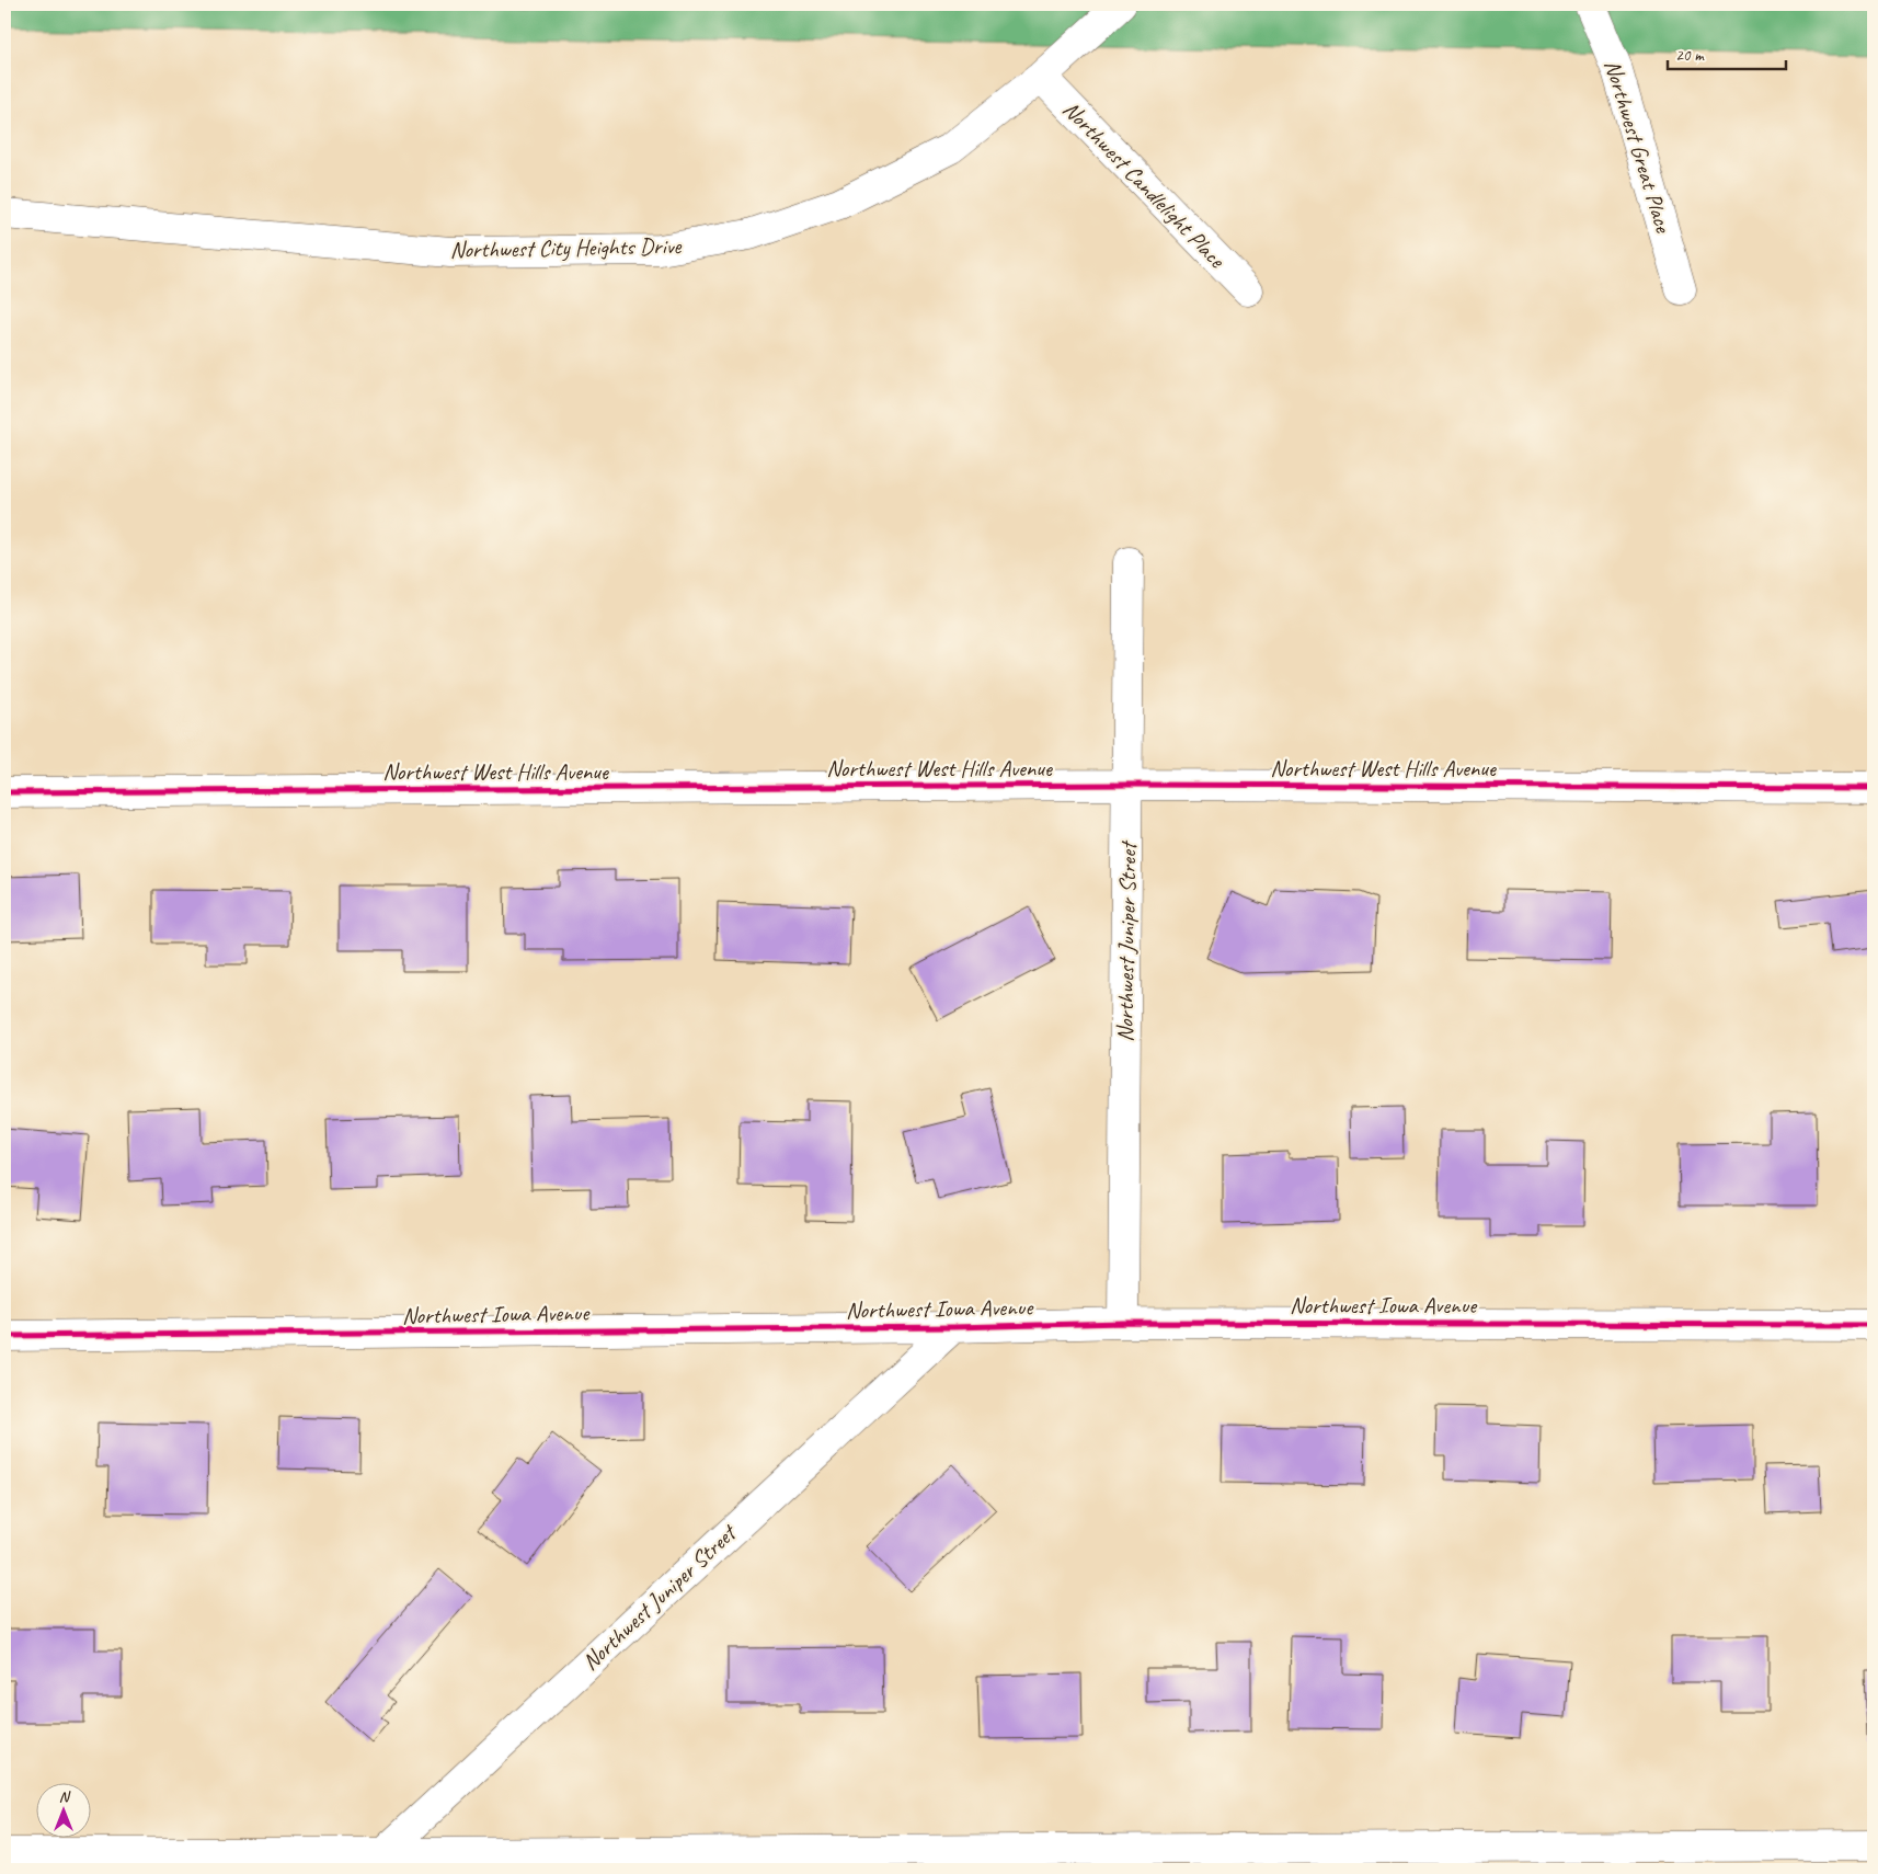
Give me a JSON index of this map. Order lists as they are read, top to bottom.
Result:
{
  "streets": {
    "street": [
      "Northwest Great Place",
      "Northwest Candlelight Place",
      "Northwest City Heights Drive",
      "Northwest West Hills Avenue",
      "Northwest Juniper Street",
      "Northwest Iowa Avenue"
    ]
  },
  "crossings": [
    ["Northwest Candlelight Place", "Northwest City Heights Drive"],
    ["Northwest West Hills Avenue", "Northwest Juniper Street"],
    ["Northwest Juniper Street", "Northwest Iowa Avenue"]
  ],
  "scale_bar": "20 m",
  "north": "top"
}
